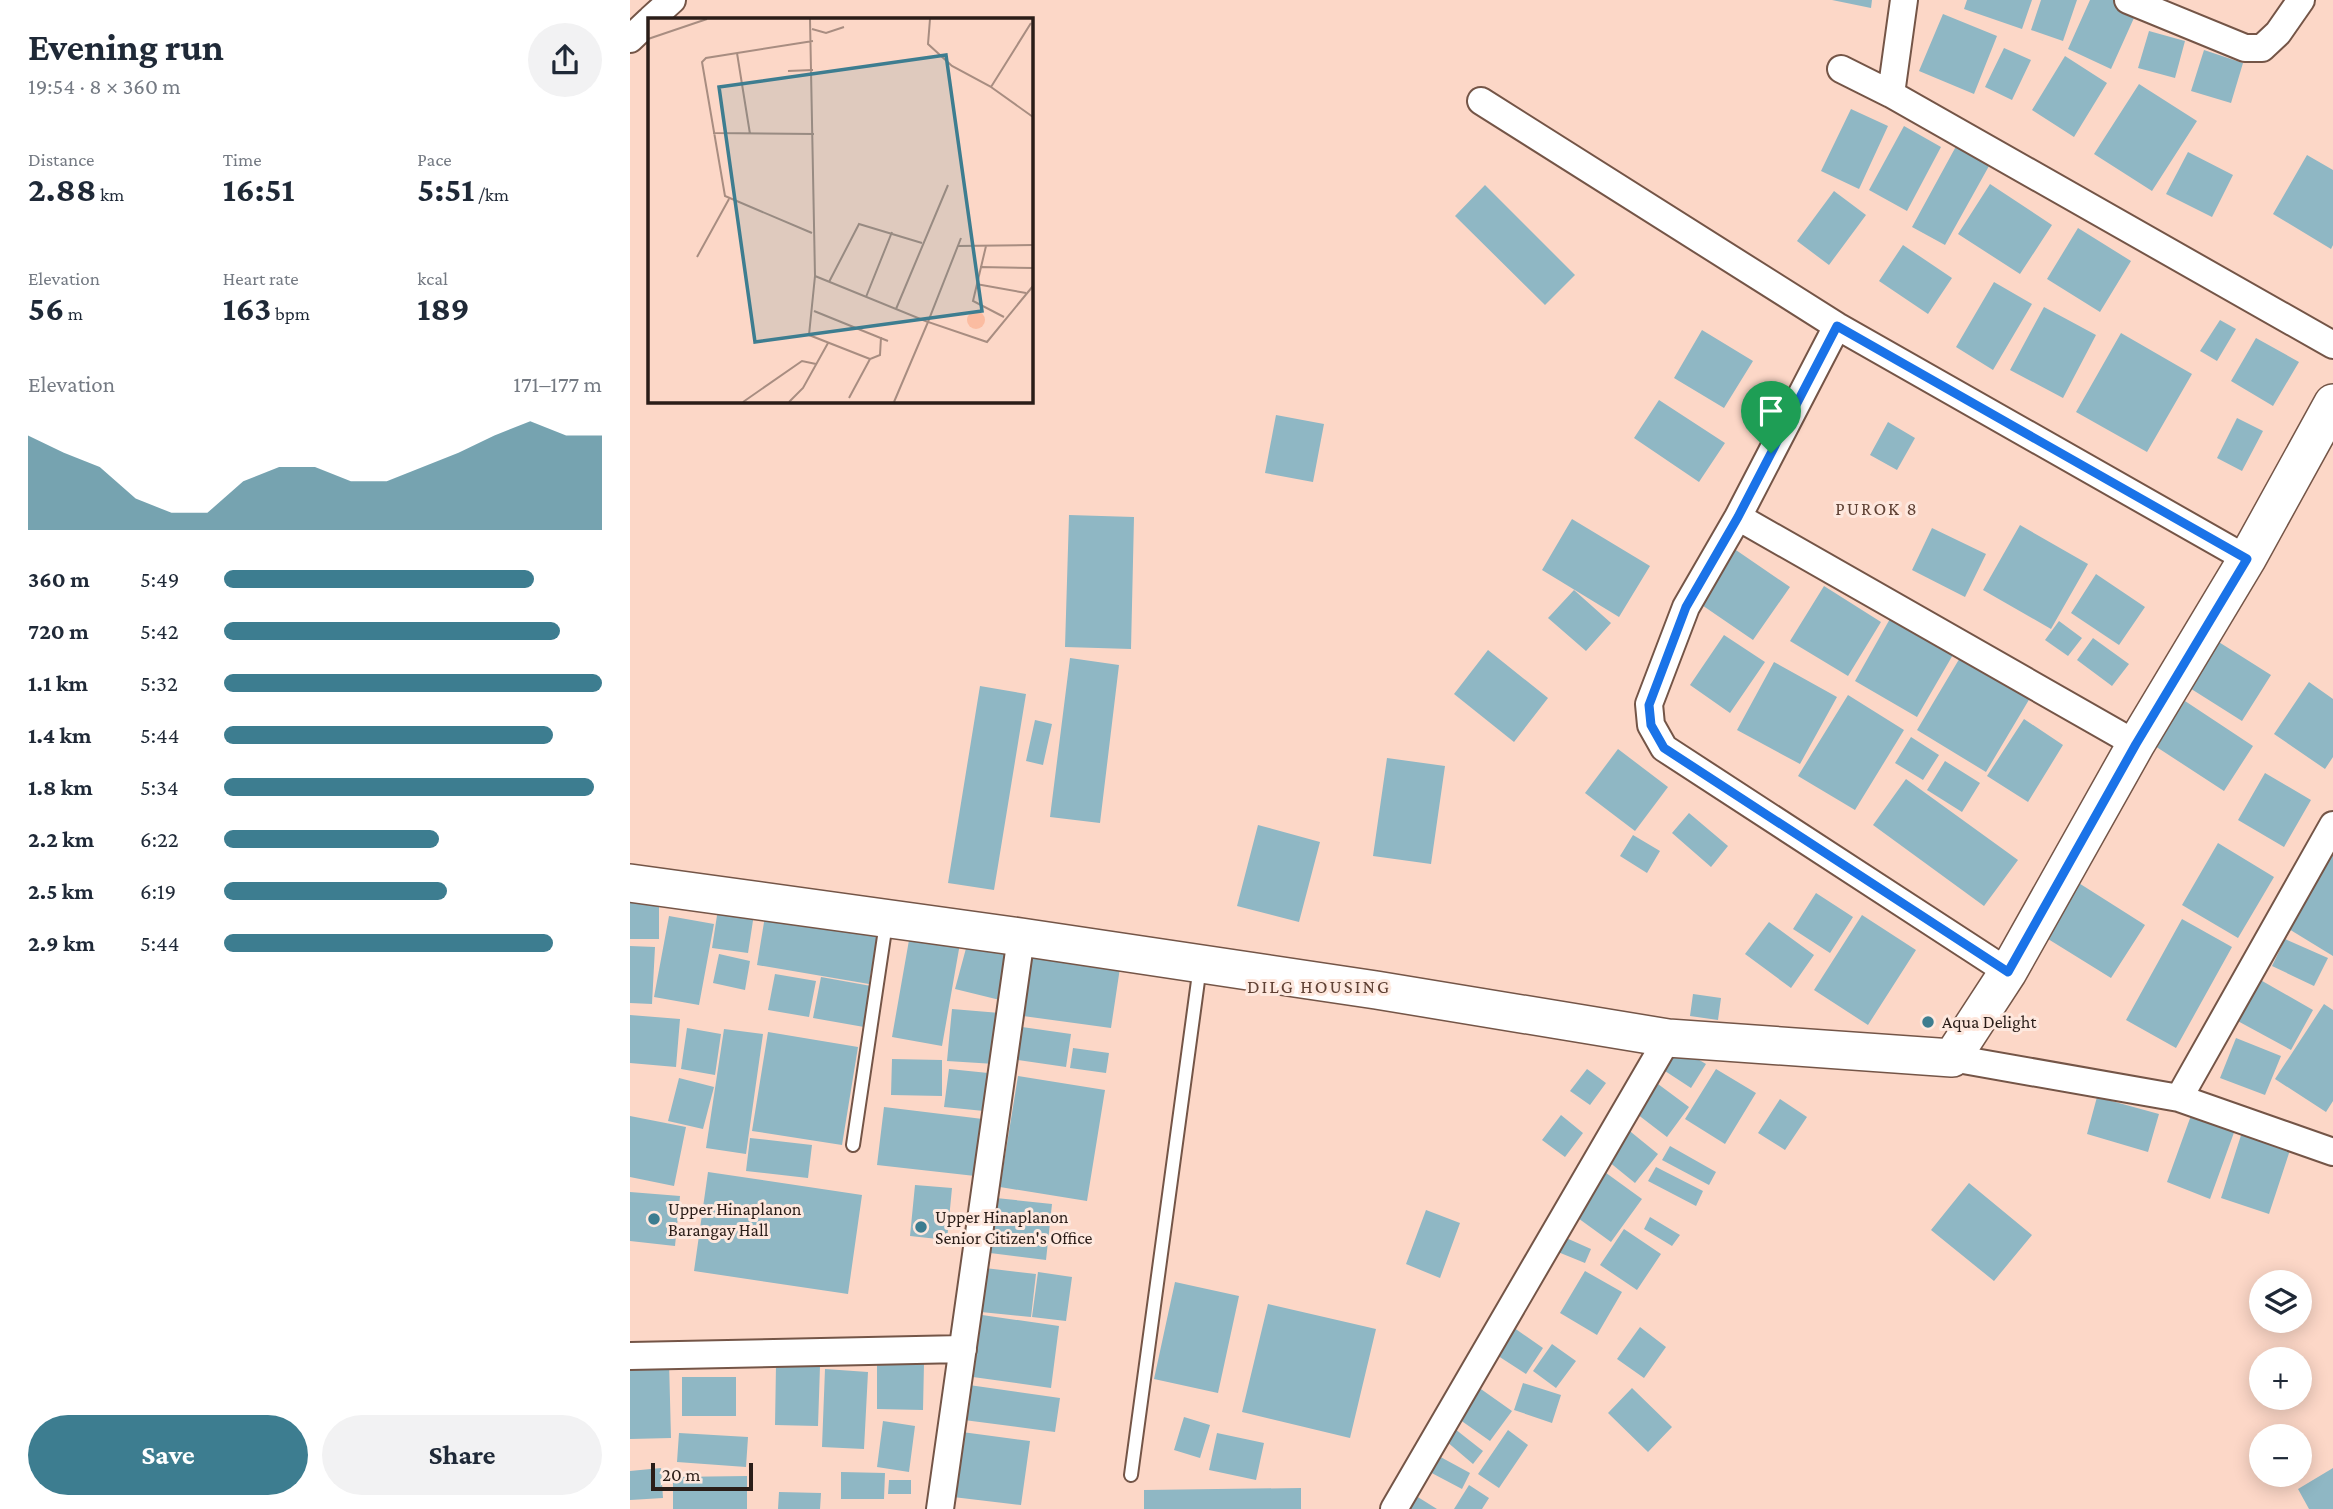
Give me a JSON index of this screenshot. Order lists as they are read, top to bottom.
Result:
{
  "districts": ["PUROK 8", "DILG HOUSING"],
  "places": ["Aqua Delight", "Upper Hinaplanon Barangay Hall", "Upper Hinaplanon Senior Citizen's Office"],
  "scale_bar": "20 m",
  "page": {
    "heading": ["Evening run", "19:54 · 8 × 360 m"],
    "stats": [
      ["Distance", "2.88 km"],
      ["Time", "16:51"],
      ["Pace", "5:51 /km"],
      ["Elevation", "56 m"],
      ["Heart rate", "163 bpm"],
      ["kcal", "189"]
    ],
    "chart": ["Elevation", "171–177 m"],
    "list": [
      {
        "name": "360 m",
        "note": "5:49"
      },
      {
        "name": "720 m",
        "note": "5:42"
      },
      {
        "name": "1.1 km",
        "note": "5:32"
      },
      {
        "name": "1.4 km",
        "note": "5:44"
      },
      {
        "name": "1.8 km",
        "note": "5:34"
      },
      {
        "name": "2.2 km",
        "note": "6:22"
      },
      {
        "name": "2.5 km",
        "note": "6:19"
      },
      {
        "name": "2.9 km",
        "note": "5:44"
      }
    ],
    "map_buttons": ["+", "−"],
    "buttons": ["Save", "Share"],
    "scale": "20 m"
  }
}
